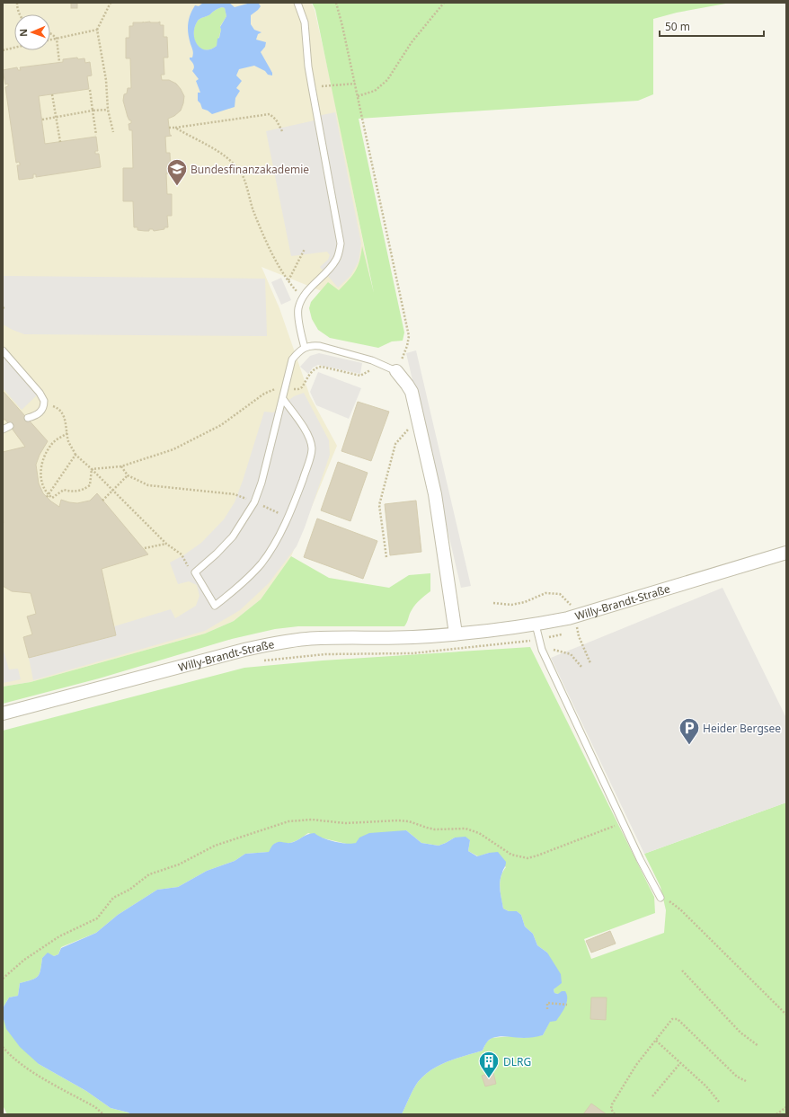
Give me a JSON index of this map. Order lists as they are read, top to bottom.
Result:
{
  "streets": {
    "street": ["Willy-Brandt-Straße"]
  },
  "places": {
    "school or university": ["Bundesfinanzakademie"],
    "parking": ["Heider Bergsee"],
    "building": ["DLRG"]
  },
  "scale_bar": "50 m",
  "north": "left"
}
